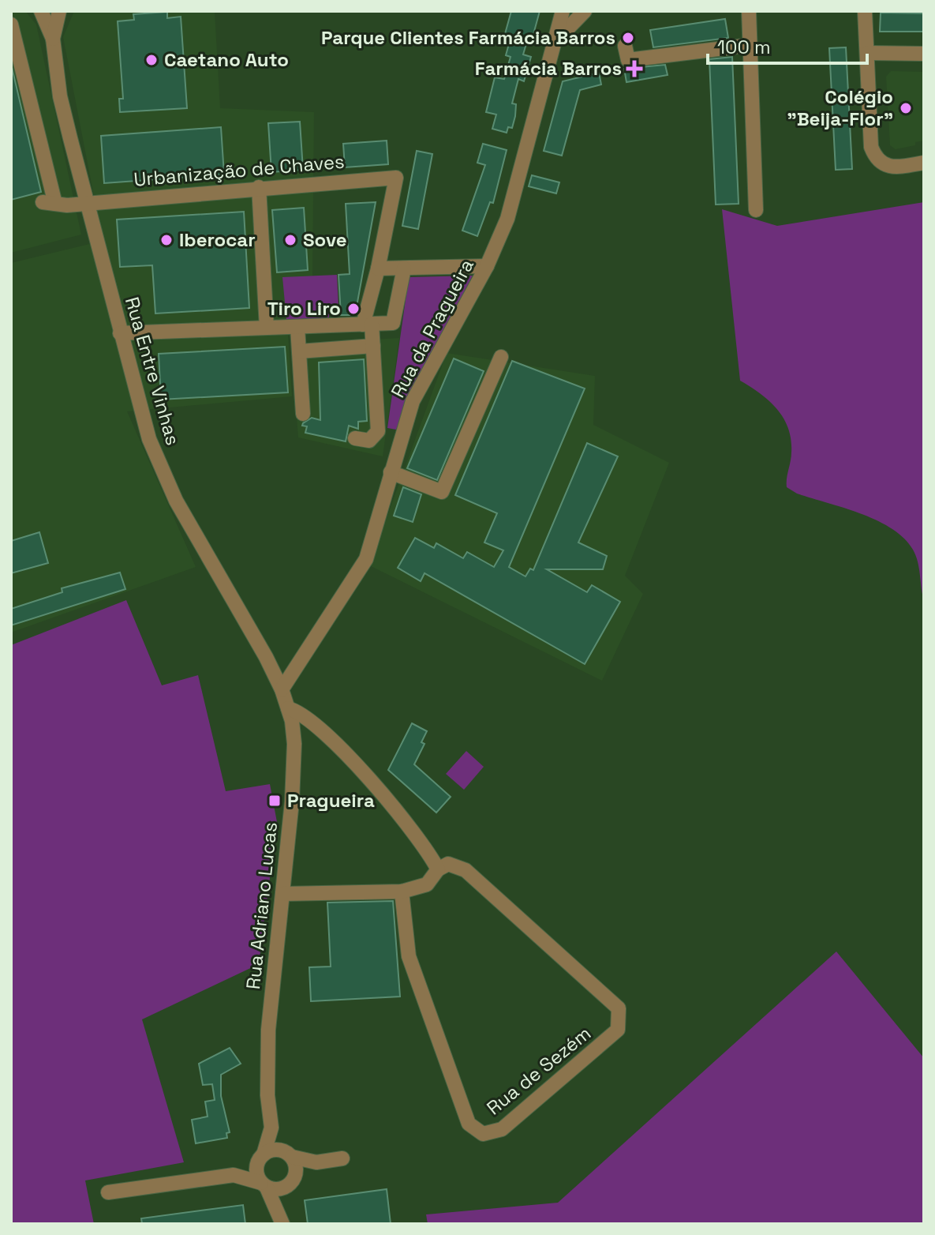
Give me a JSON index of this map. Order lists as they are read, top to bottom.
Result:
{
  "streets": {
    "street": [
      "Urbanização de Chaves",
      "Rua da Pragueira",
      "Rua Entre Vinhas",
      "Rua Adriano Lucas",
      "Rua de Sezém"
    ]
  },
  "crossings": [
    ["Urbanização de Chaves", "Rua Entre Vinhas"],
    ["Rua da Pragueira", "Rua Entre Vinhas"],
    ["Rua da Pragueira", "Rua Adriano Lucas"],
    ["Rua Entre Vinhas", "Rua Adriano Lucas"]
  ],
  "places": {
    "other": [
      "Parque Clientes Farmácia Barros",
      "Caetano Auto",
      "Colégio \"Beija-Flor\"",
      "Iberocar",
      "Sove",
      "Tiro Liro"
    ],
    "health": ["Farmácia Barros"],
    "transit": ["Pragueira"]
  },
  "scale_bar": "100 m"
}
